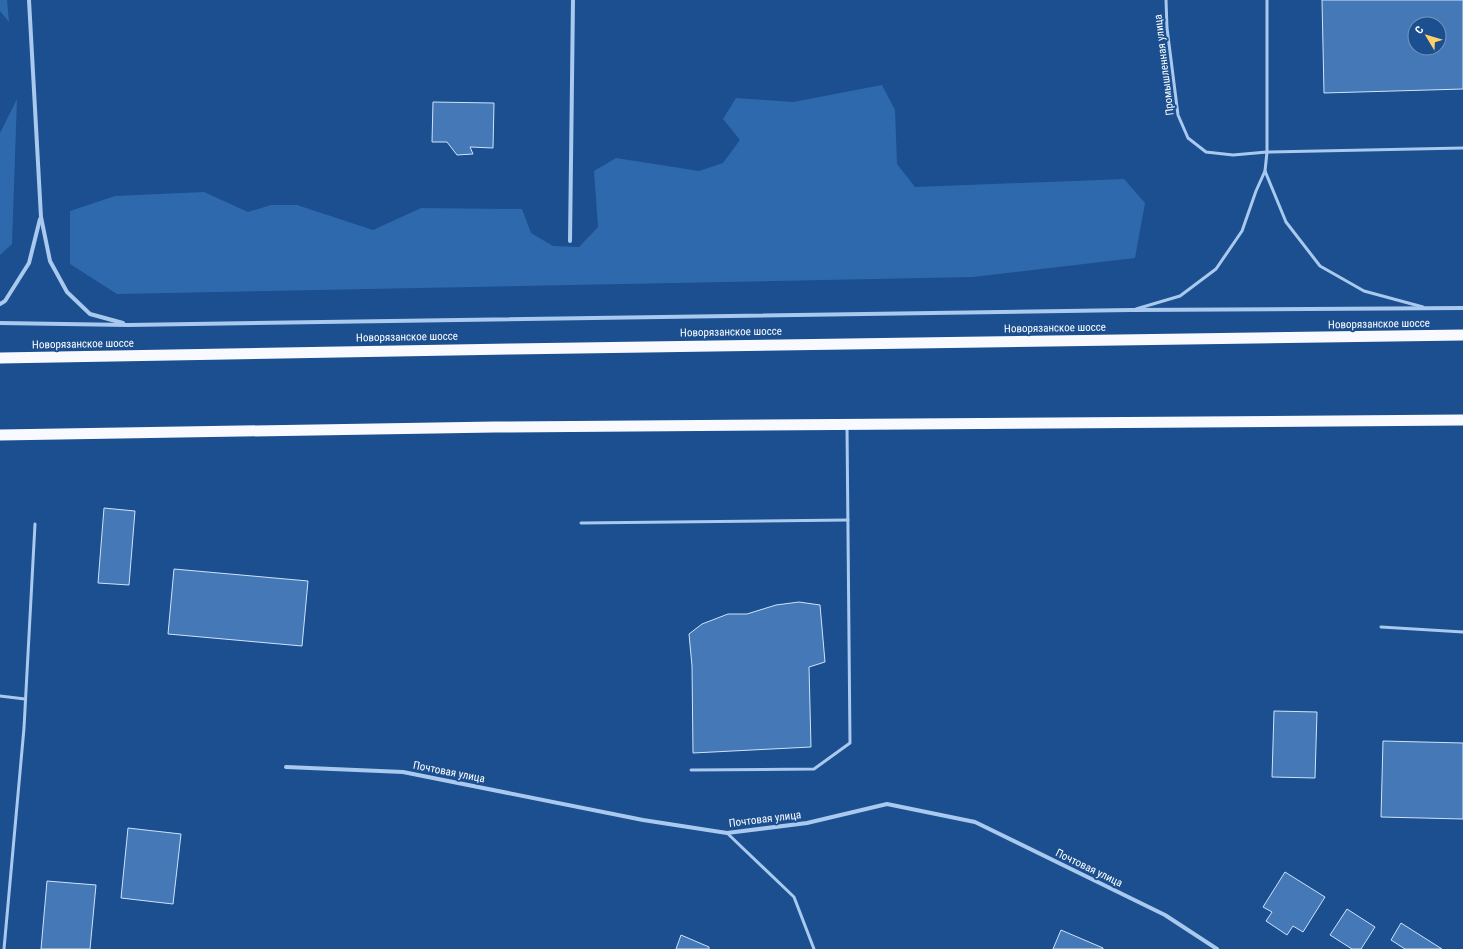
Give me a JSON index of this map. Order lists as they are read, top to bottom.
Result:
{
  "streets": {
    "highway": ["Новорязанское шоссе"],
    "street": ["Почтовая улица"],
    "lane": ["Промышленная улица"]
  },
  "north": "top left"
}
